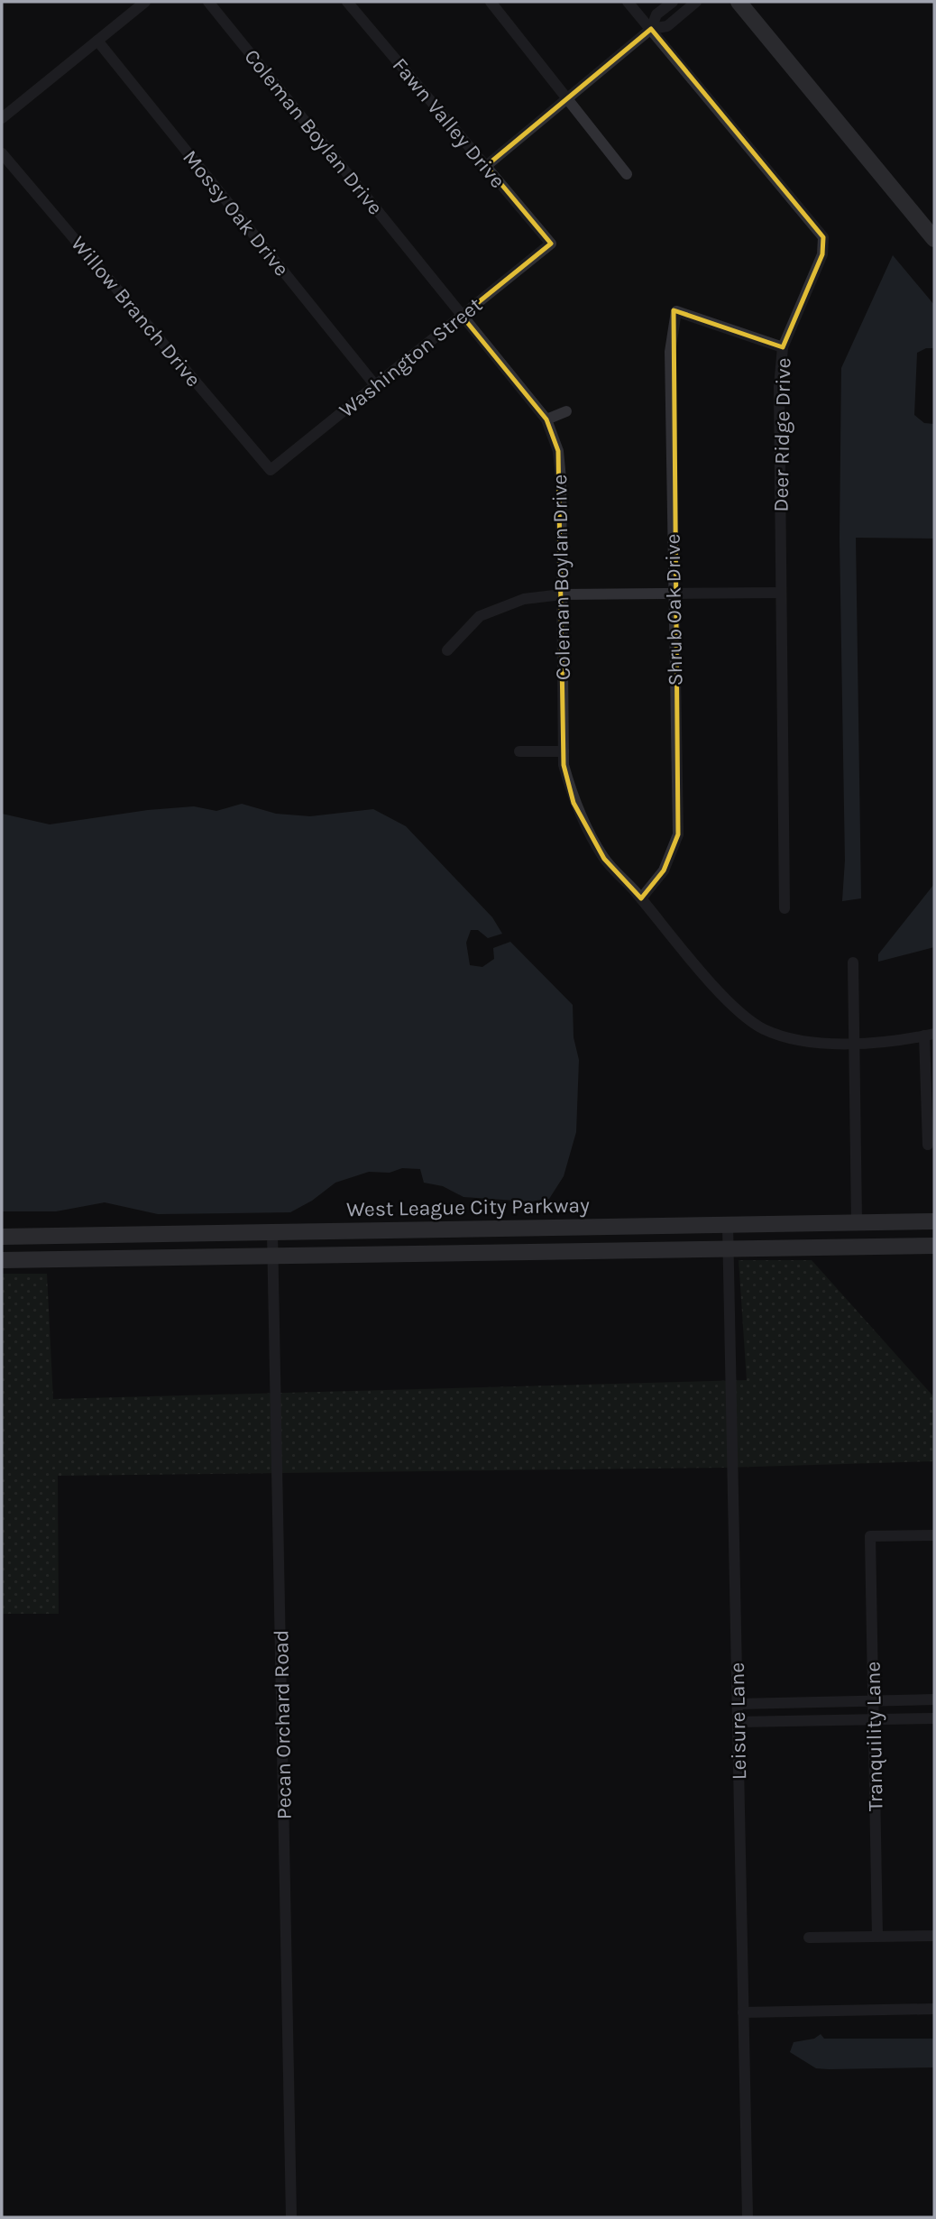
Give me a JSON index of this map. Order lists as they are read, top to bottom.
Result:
{
  "streets": {
    "main road": ["West League City Parkway"],
    "street": [
      "Fawn Valley Drive",
      "Coleman Boylan Drive",
      "Mossy Oak Drive",
      "Willow Branch Drive",
      "Washington Street",
      "Deer Ridge Drive",
      "Shrub Oak Drive",
      "Leisure Lane",
      "Pecan Orchard Road",
      "Tranquility Lane"
    ]
  },
  "crossings": [
    ["Fawn Valley Drive", "Washington Street"],
    ["Coleman Boylan Drive", "Washington Street"],
    ["Coleman Boylan Drive", "Shrub Oak Drive"],
    ["Mossy Oak Drive", "Washington Street"],
    ["Willow Branch Drive", "Washington Street"],
    ["Deer Ridge Drive", "Shrub Oak Drive"],
    ["West League City Parkway", "Leisure Lane"],
    ["West League City Parkway", "Pecan Orchard Road"]
  ]
}
